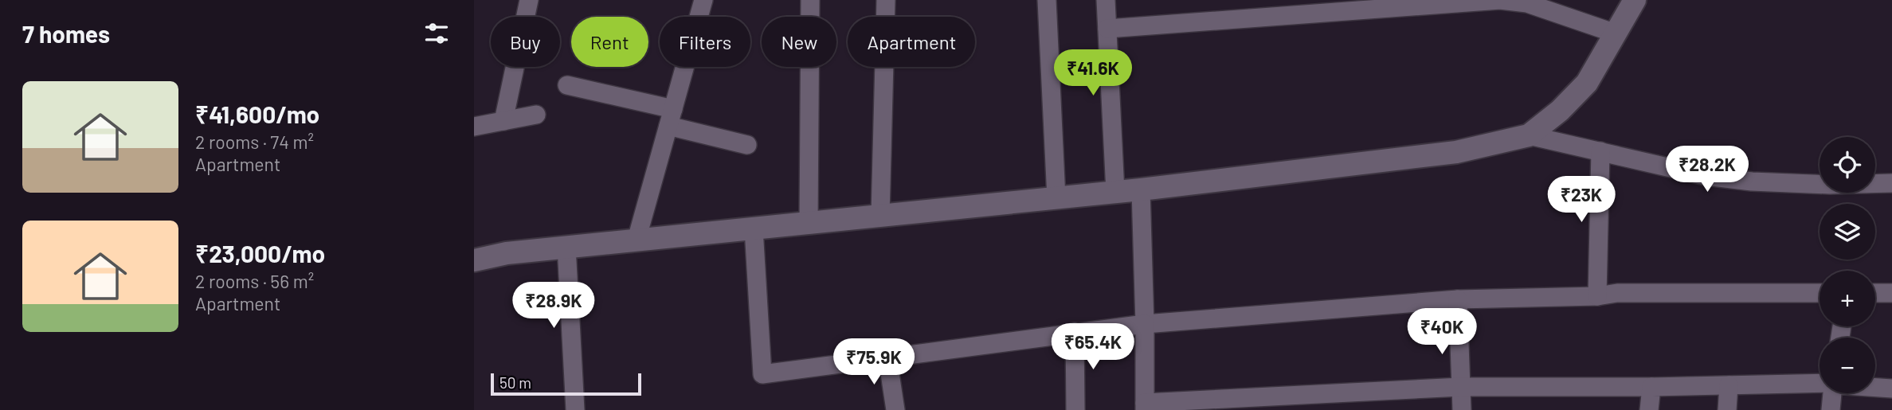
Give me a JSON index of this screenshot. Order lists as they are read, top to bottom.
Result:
{
  "scale_bar": "50 m",
  "page": {
    "heading": "7 homes",
    "chip": [
      "Buy",
      "Rent",
      "Filters",
      "New",
      "Apartment"
    ],
    "price": [
      "₹41.6K",
      "₹28.2K",
      "₹23K",
      "₹28.9K",
      "₹40K",
      "₹65.4K",
      "₹75.9K"
    ],
    "list": [
      {
        "name": "₹41,600/mo",
        "note": "2 rooms · 74 m² · Apartment"
      },
      {
        "name": "₹23,000/mo",
        "note": "2 rooms · 56 m² · Apartment"
      }
    ],
    "map_buttons": ["+", "−"],
    "scale": "50 m"
  }
}
